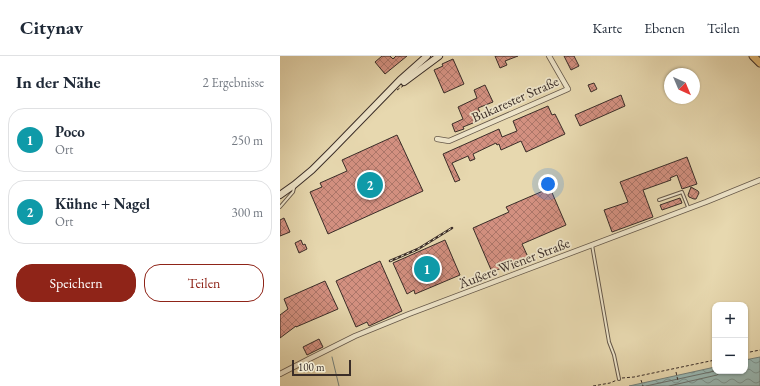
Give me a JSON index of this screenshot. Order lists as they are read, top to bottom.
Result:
{
  "streets": {
    "street": ["Bukarester Straße", "Äußere Wiener Straße"]
  },
  "scale_bar": "100 m",
  "north": "bottom right",
  "page": {
    "header": "Citynav",
    "nav": ["Karte", "Ebenen", "Teilen"],
    "heading": ["In der Nähe", "2 Ergebnisse"],
    "list": [
      {
        "mark": "1",
        "name": "Poco",
        "note": "Ort",
        "value": "250 m"
      },
      {
        "mark": "2",
        "name": "Kühne + Nagel",
        "note": "Ort",
        "value": "300 m"
      }
    ],
    "pins": ["2", "1"],
    "buttons": ["Speichern", "Teilen"],
    "map_buttons": ["+", "−"],
    "scale": "100 m"
  }
}
